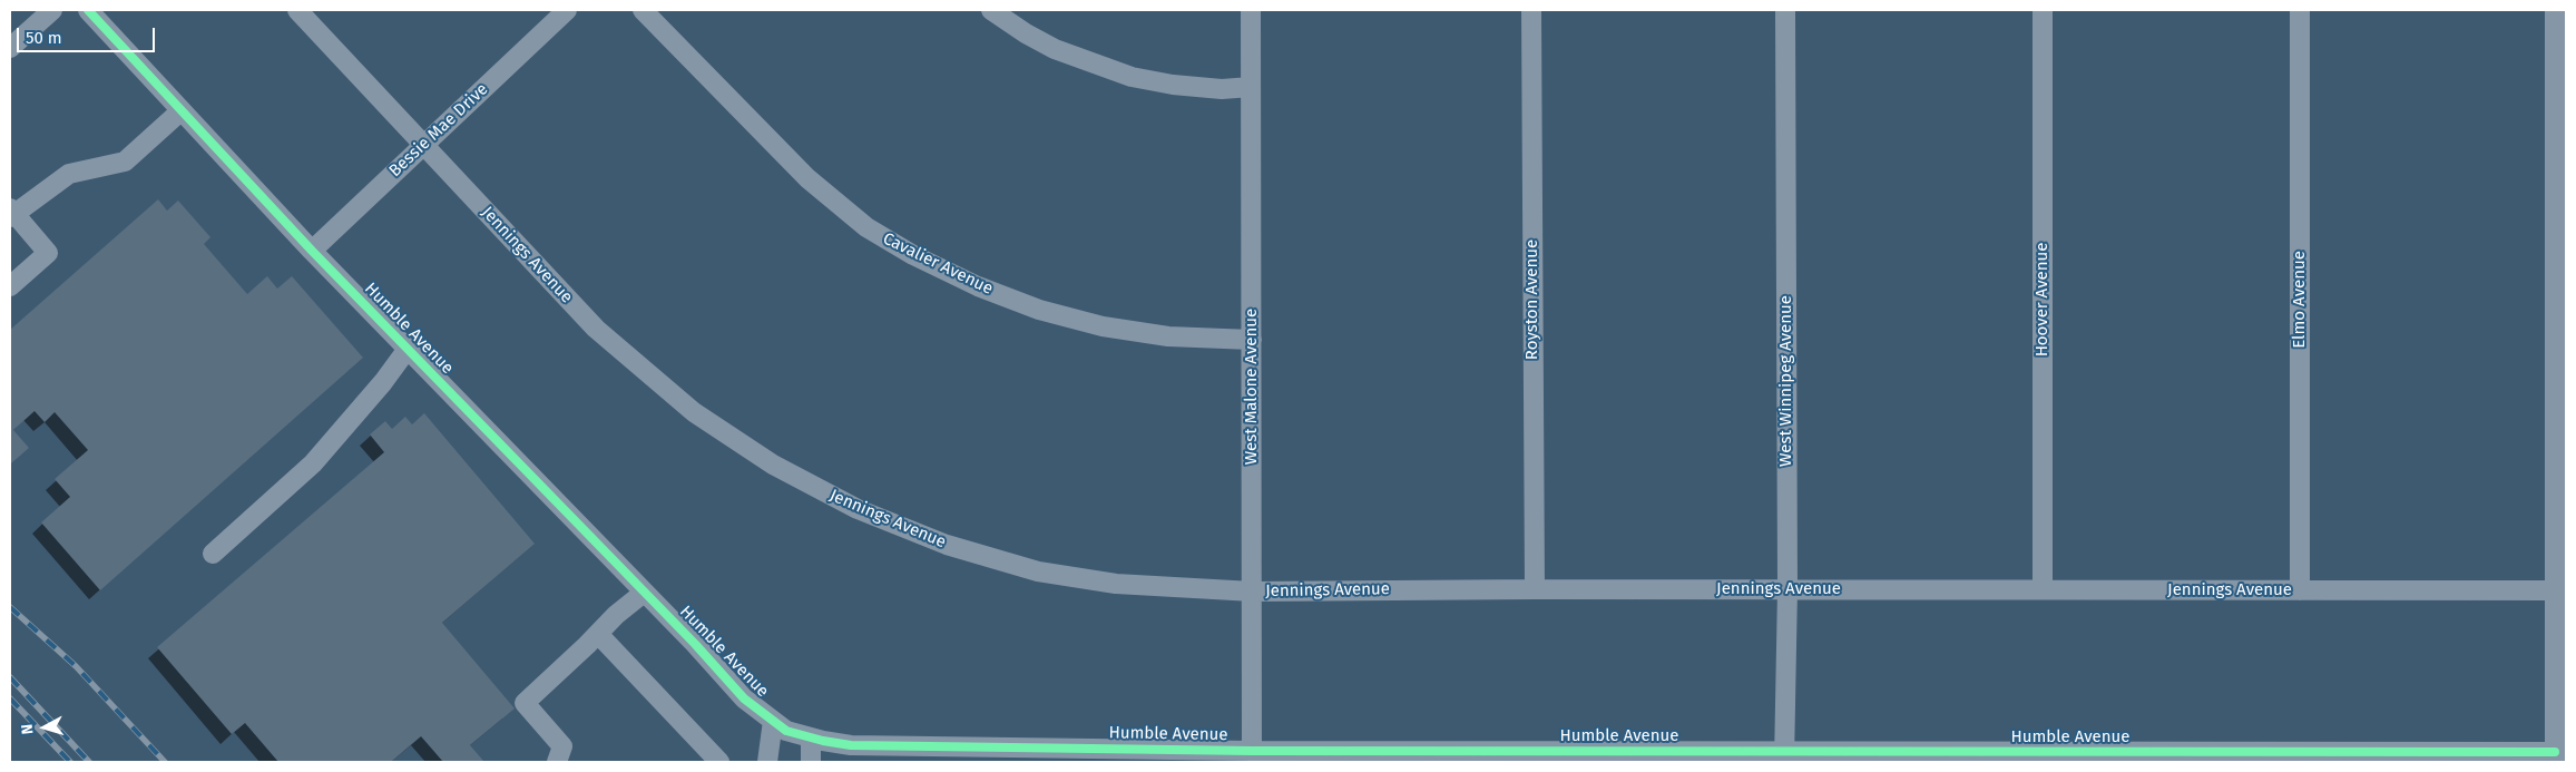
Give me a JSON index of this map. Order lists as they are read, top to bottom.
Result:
{
  "streets": {
    "street": [
      "Bessie Mae Drive",
      "Jennings Avenue",
      "Cavalier Avenue",
      "Royston Avenue",
      "Hoover Avenue",
      "Elmo Avenue",
      "Humble Avenue",
      "West Winnipeg Avenue",
      "West Malone Avenue"
    ]
  },
  "crossings": [
    ["Bessie Mae Drive", "Jennings Avenue"],
    ["Bessie Mae Drive", "Humble Avenue"],
    ["Jennings Avenue", "Royston Avenue"],
    ["Jennings Avenue", "Hoover Avenue"],
    ["Jennings Avenue", "Elmo Avenue"],
    ["Jennings Avenue", "West Winnipeg Avenue"],
    ["Jennings Avenue", "West Malone Avenue"],
    ["Cavalier Avenue", "West Malone Avenue"],
    ["Humble Avenue", "West Winnipeg Avenue"],
    ["Humble Avenue", "West Malone Avenue"]
  ],
  "scale_bar": "50 m",
  "north": "left"
}
